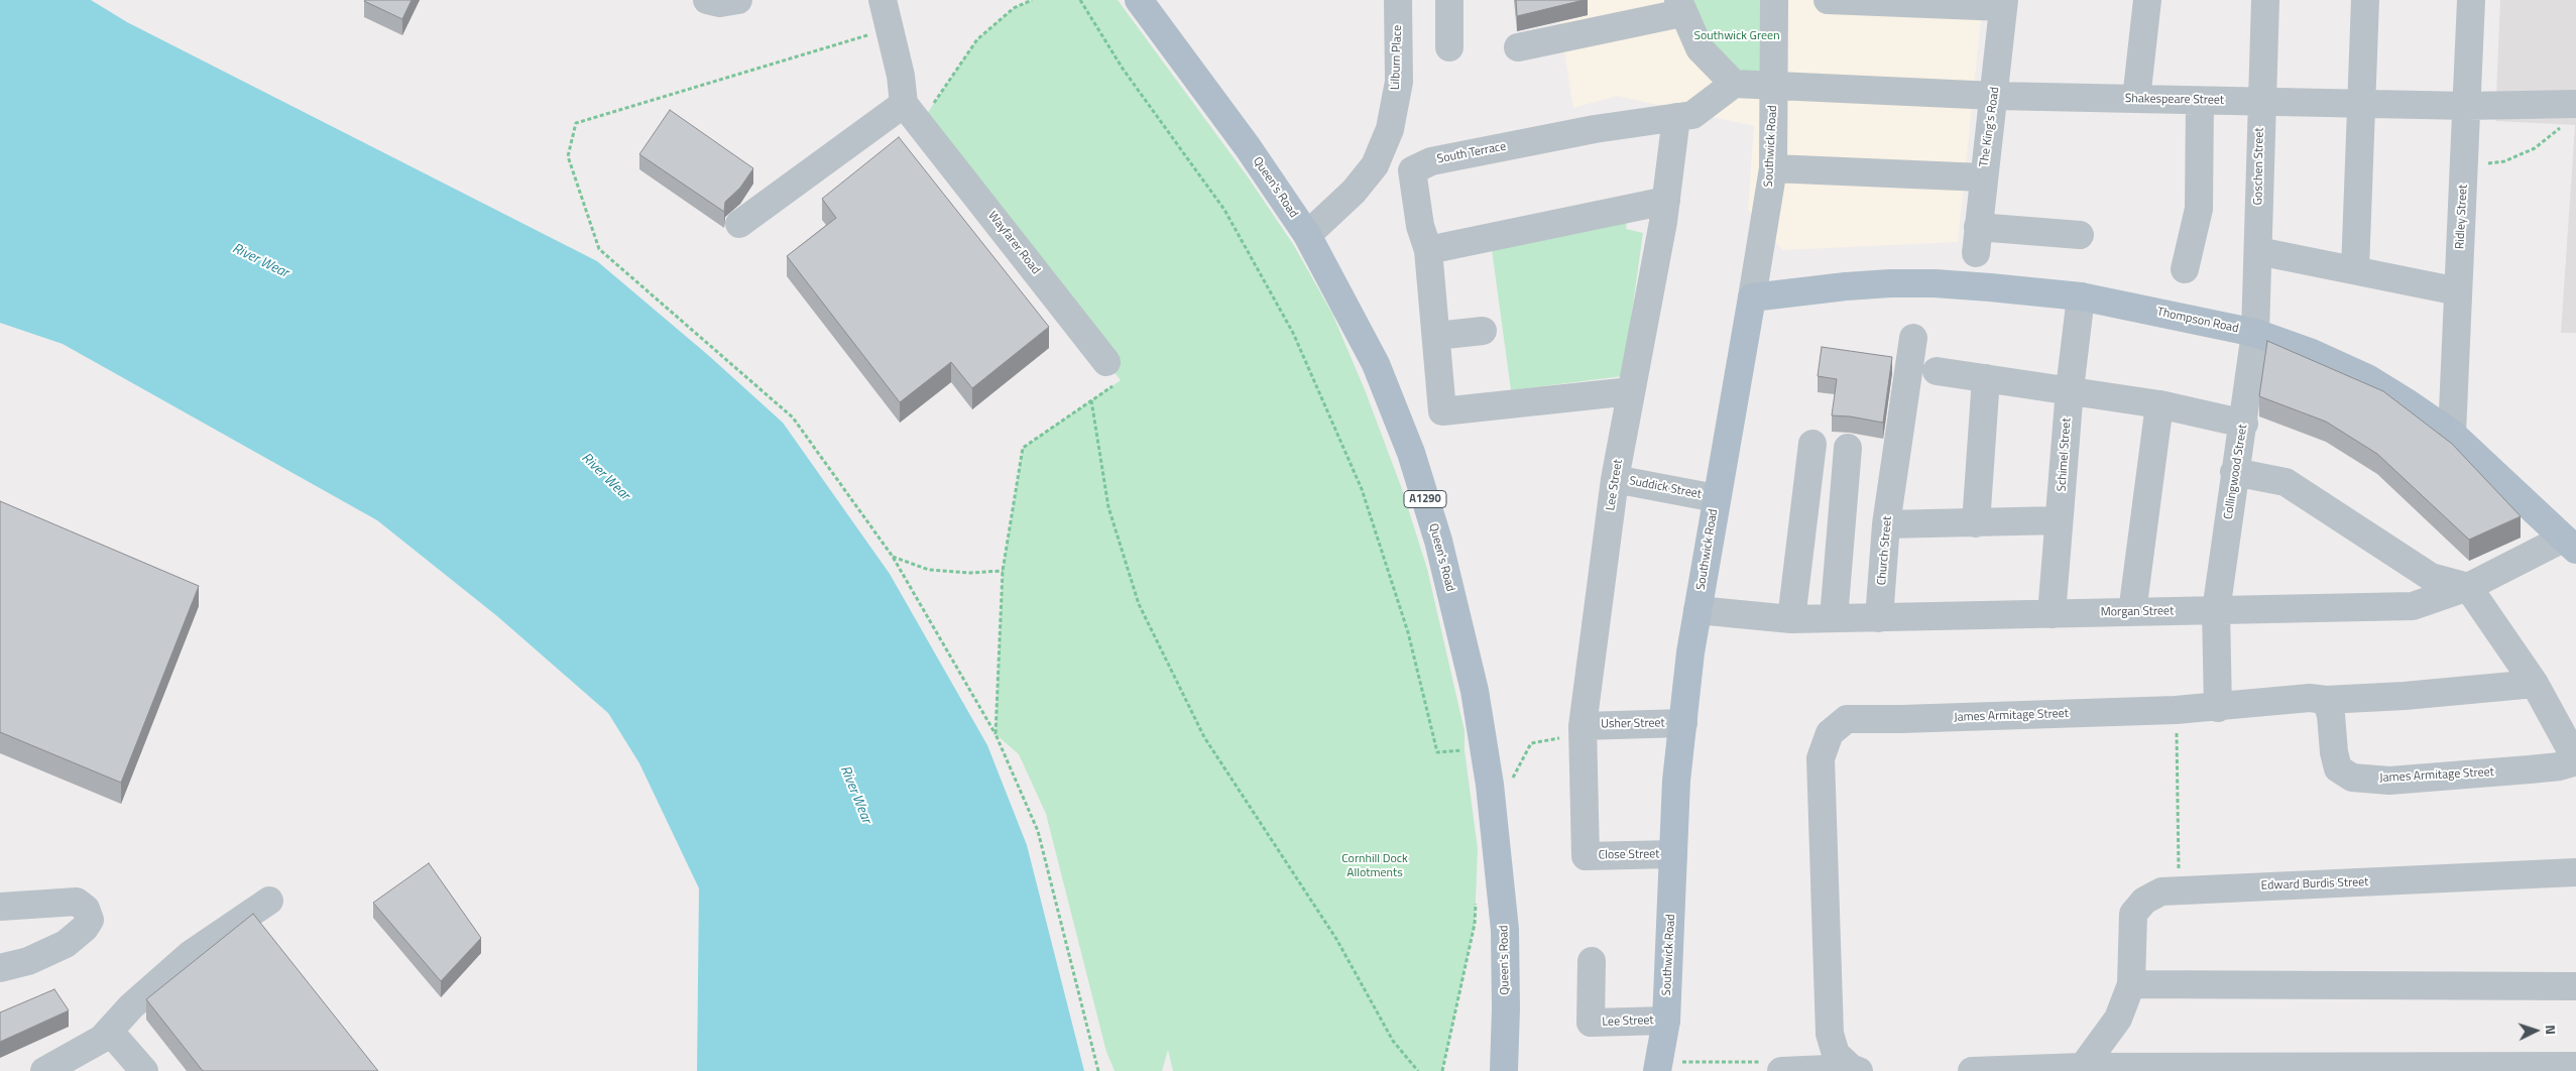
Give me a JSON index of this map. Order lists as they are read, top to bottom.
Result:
{
  "streets": {
    "main road": [
      "Southwick Road",
      "Queen's Road",
      "Thompson Road",
      "A1290"
    ],
    "street": [
      "Lilburn Place",
      "Shakespeare Street",
      "The King's Road",
      "South Terrace",
      "Goschen Street",
      "Ridley Street",
      "Wayfarer Road",
      "Schimel Street",
      "Collingwood Street",
      "Lee Street",
      "Suddick Street",
      "Church Street",
      "Morgan Street",
      "James Armitage Street",
      "Usher Street",
      "Close Street",
      "Edward Burdis Street"
    ]
  },
  "crossings": [
    ["Lilburn Place", "Queen's Road"],
    ["Shakespeare Street", "The King's Road"],
    ["Shakespeare Street", "Southwick Road"],
    ["Shakespeare Street", "South Terrace"],
    ["Shakespeare Street", "Goschen Street"],
    ["Shakespeare Street", "Ridley Street"],
    ["Southwick Road", "Thompson Road"],
    ["Southwick Road", "Lee Street"],
    ["Southwick Road", "Suddick Street"],
    ["Southwick Road", "Morgan Street"],
    ["Southwick Road", "Usher Street"],
    ["Southwick Road", "Close Street"],
    ["South Terrace", "Lee Street"],
    ["Goschen Street", "Thompson Road"],
    ["Goschen Street", "Collingwood Street"],
    ["Ridley Street", "Thompson Road"],
    ["Thompson Road", "Schimel Street"],
    ["Thompson Road", "Collingwood Street"],
    ["Thompson Road", "Morgan Street"],
    ["Schimel Street", "Morgan Street"],
    ["Collingwood Street", "Morgan Street"],
    ["Collingwood Street", "James Armitage Street"],
    ["Lee Street", "Suddick Street"],
    ["Lee Street", "Usher Street"],
    ["Lee Street", "Close Street"],
    ["Church Street", "Morgan Street"]
  ],
  "water": ["River Wear"],
  "parks": ["Southwick Green", "Cornhill Dock Allotments"],
  "north": "right"
}
